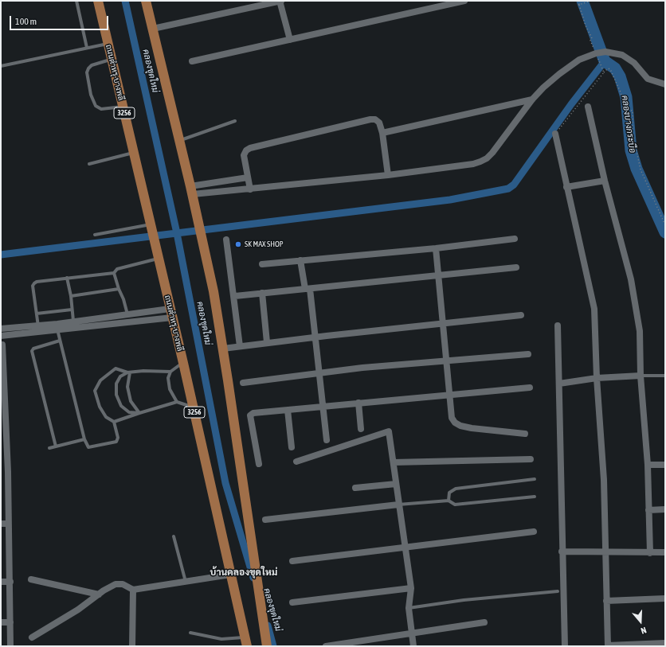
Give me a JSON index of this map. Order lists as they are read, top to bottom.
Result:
{
  "streets": {
    "main road": ["ถนนตำหรุ-บางพลี", "3256"]
  },
  "districts": ["บ้านคลองขุดใหม่"],
  "water": ["คลองขุดใหม่", "คลองบางกระบือ"],
  "places": ["SK MAX SHOP"],
  "scale_bar": "100 m",
  "north": "bottom"
}
